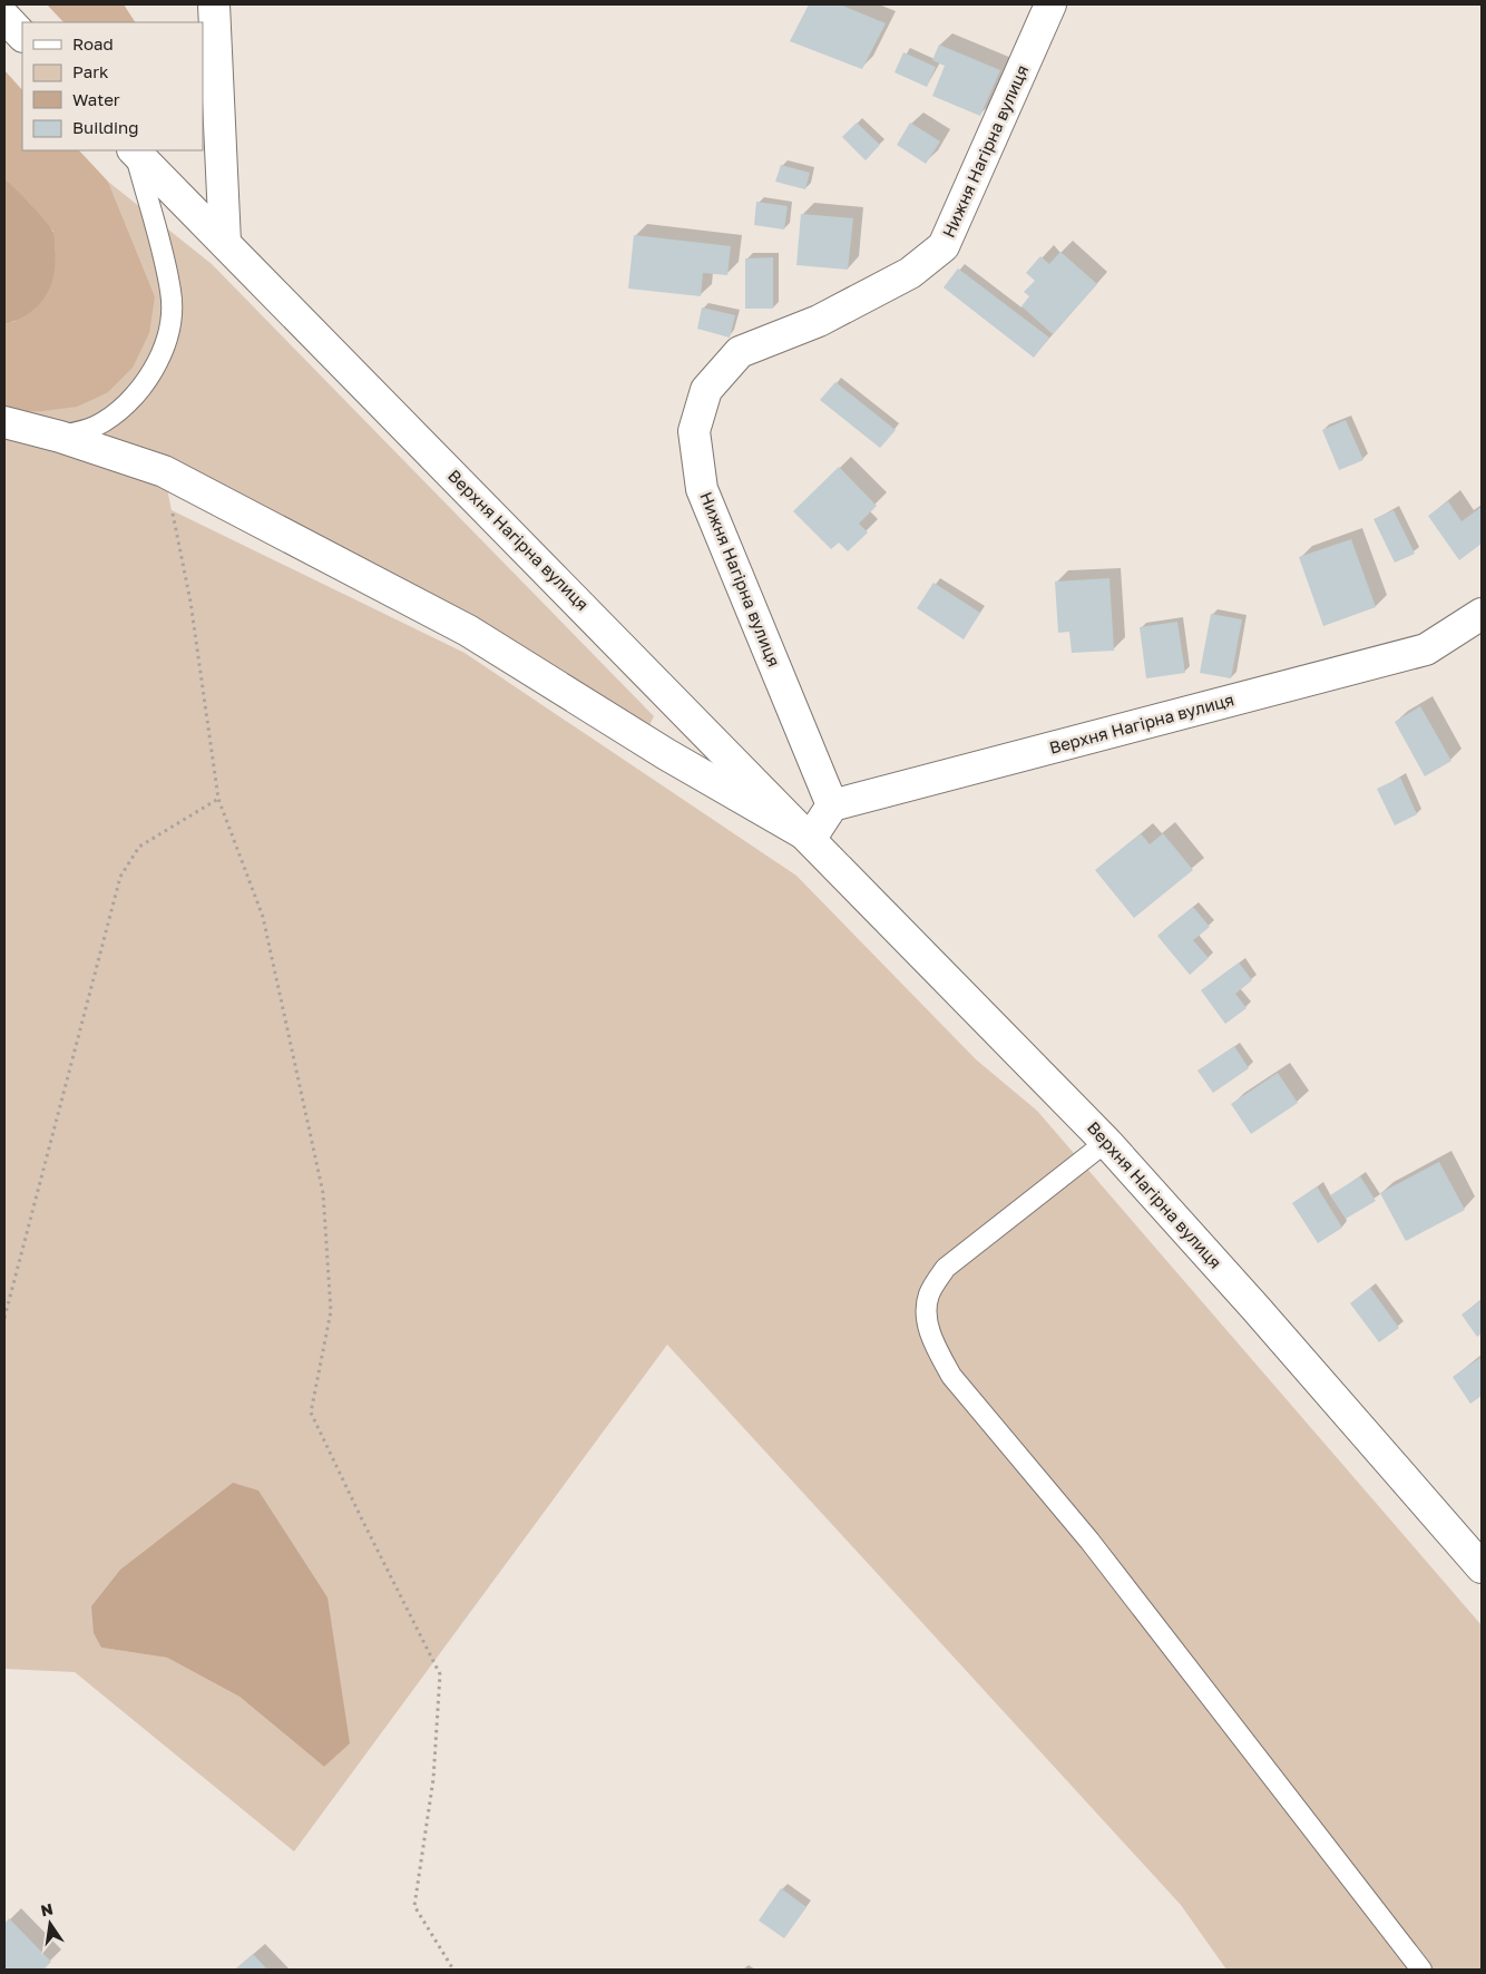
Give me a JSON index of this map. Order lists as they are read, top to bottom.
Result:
{
  "streets": {
    "street": ["Нижня Нагірна вулиця", "Верхня Нагірна вулиця"]
  },
  "crossings": [
    ["Нижня Нагірна вулиця", "Верхня Нагірна вулиця"]
  ],
  "legend": [
    "Road",
    "Park",
    "Water",
    "Building"
  ],
  "north": "top"
}
